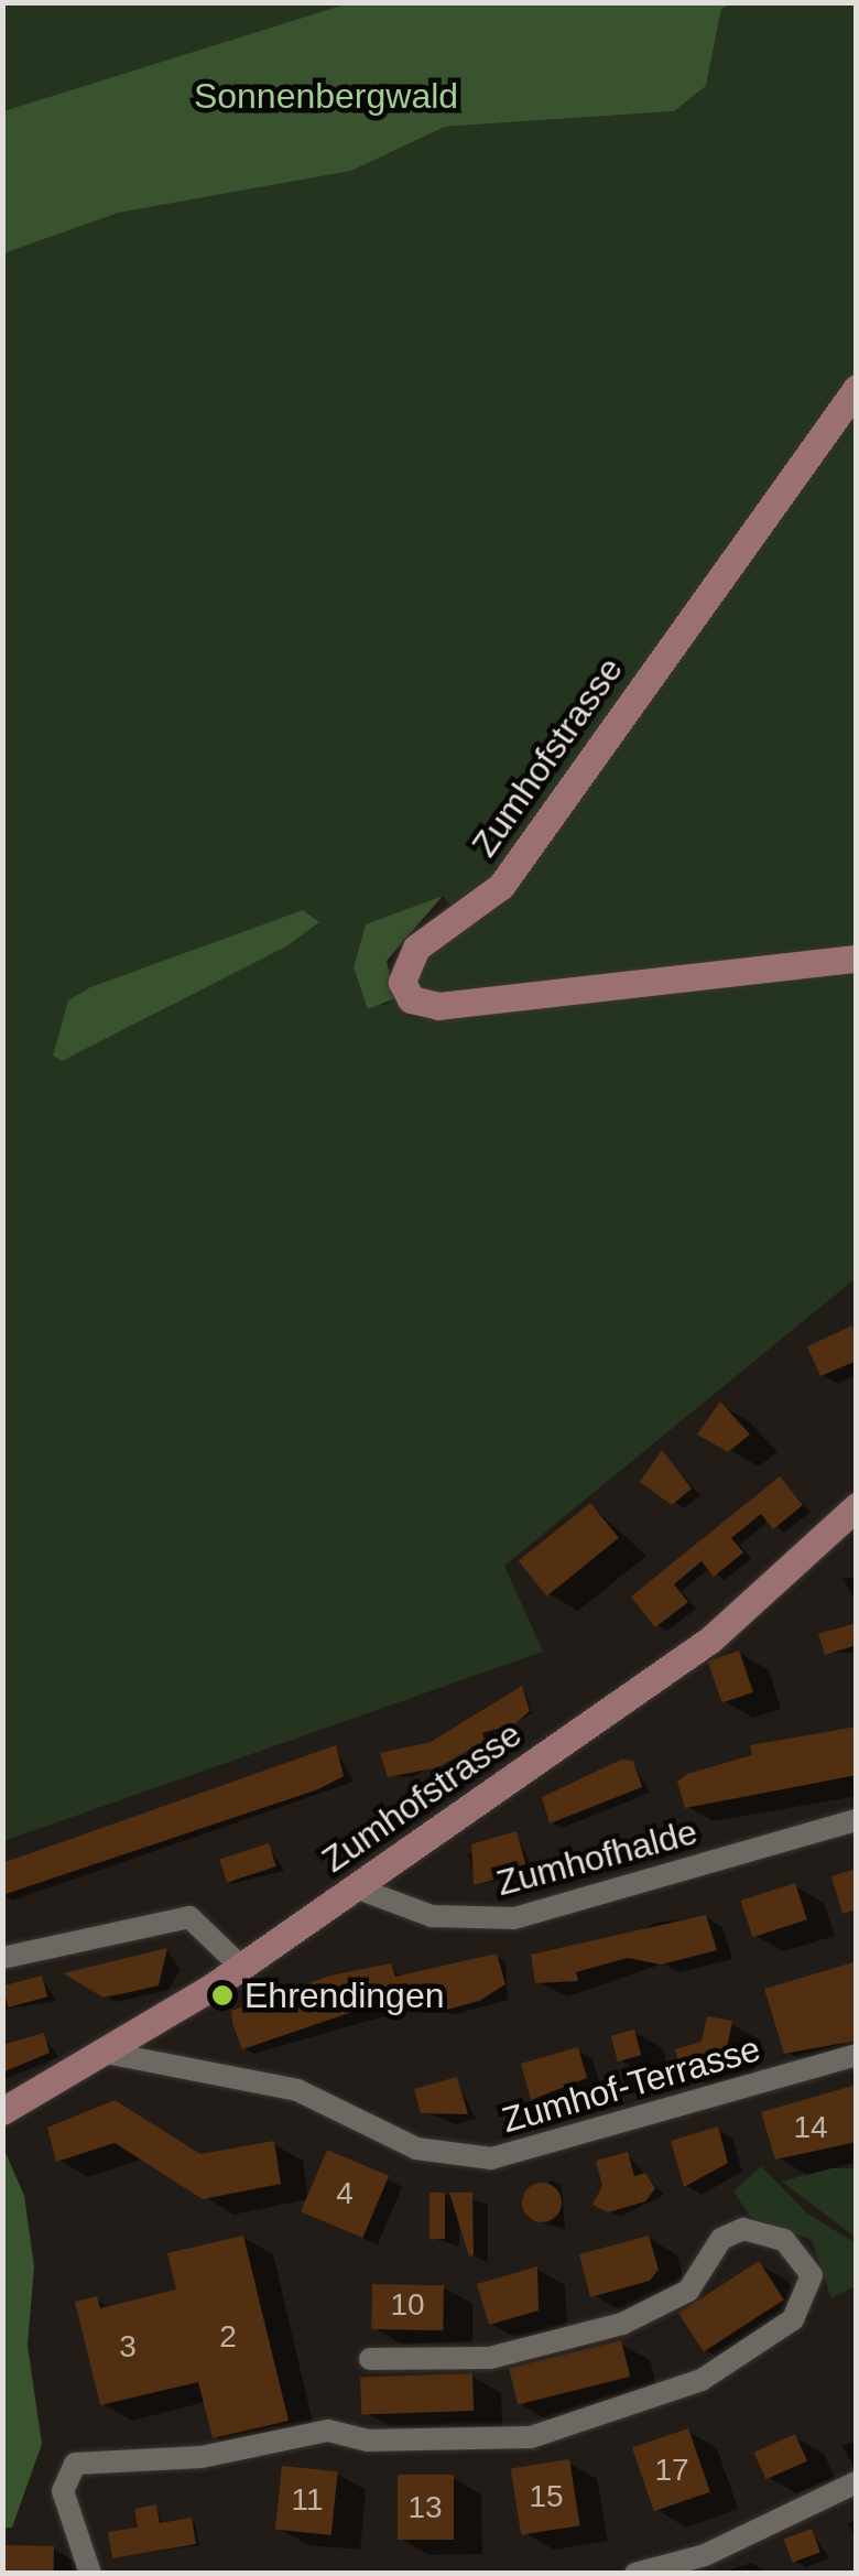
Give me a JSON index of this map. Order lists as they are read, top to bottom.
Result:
{
  "streets": {
    "street": ["Zumhofstrasse", "Zumhofhalde", "Zumhof-Terrasse"]
  },
  "crossings": [
    ["Zumhofstrasse", "Zumhofhalde"],
    ["Zumhofstrasse", "Zumhof-Terrasse"]
  ],
  "parks": ["Sonnenbergwald"],
  "places": ["Ehrendingen"],
  "house_numbers": [
    "14",
    "4",
    "10",
    "2",
    "3",
    "17",
    "15",
    "11",
    "13"
  ]
}
